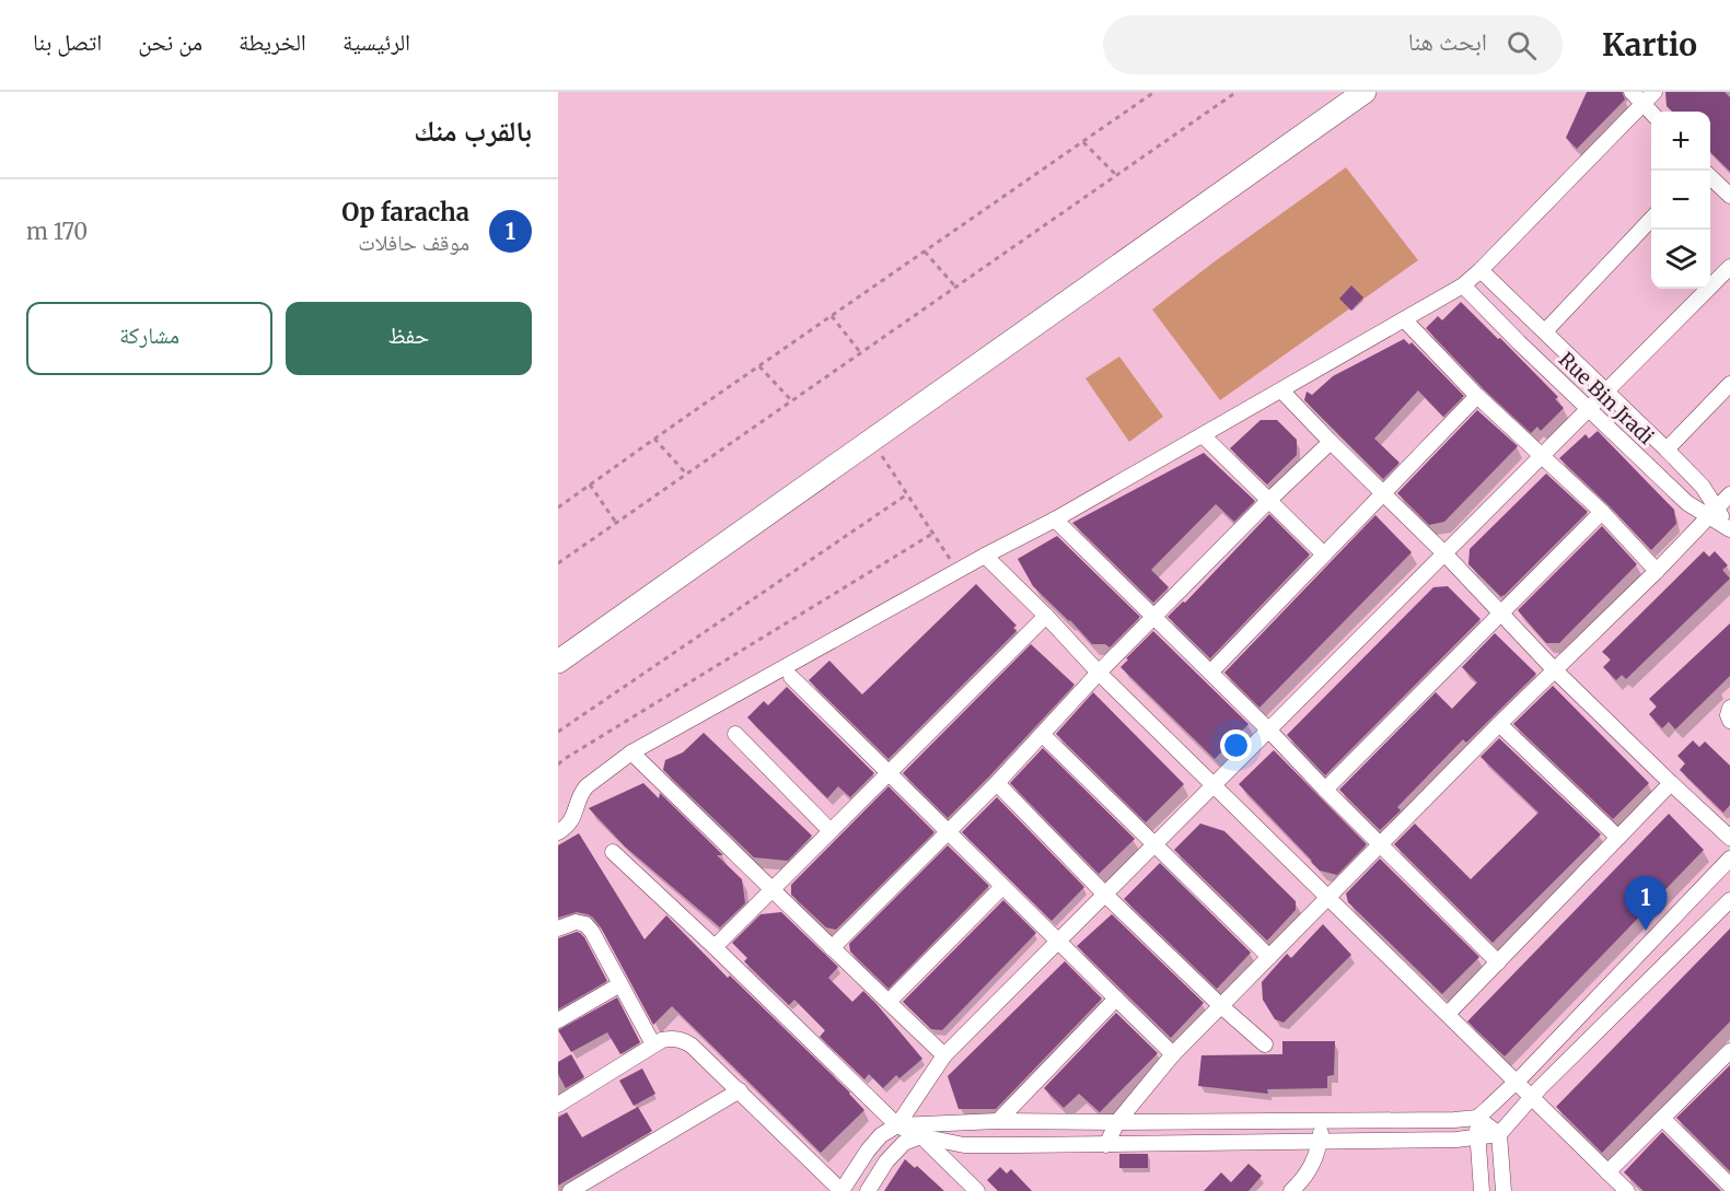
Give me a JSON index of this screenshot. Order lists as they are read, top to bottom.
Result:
{
  "streets": {
    "street": ["Rue Bin Jradi"]
  },
  "page": {
    "header": "Kartio",
    "search": "ابحث هنا",
    "nav": [
      "الرئيسية",
      "الخريطة",
      "من نحن",
      "اتصل بنا"
    ],
    "heading": "بالقرب منك",
    "map_buttons": ["+", "−"],
    "list": [
      {
        "mark": "1",
        "name": "Op faracha",
        "note": "موقف حافلات",
        "value": "170 m"
      }
    ],
    "buttons": ["حفظ", "مشاركة"],
    "pins": "1"
  }
}
